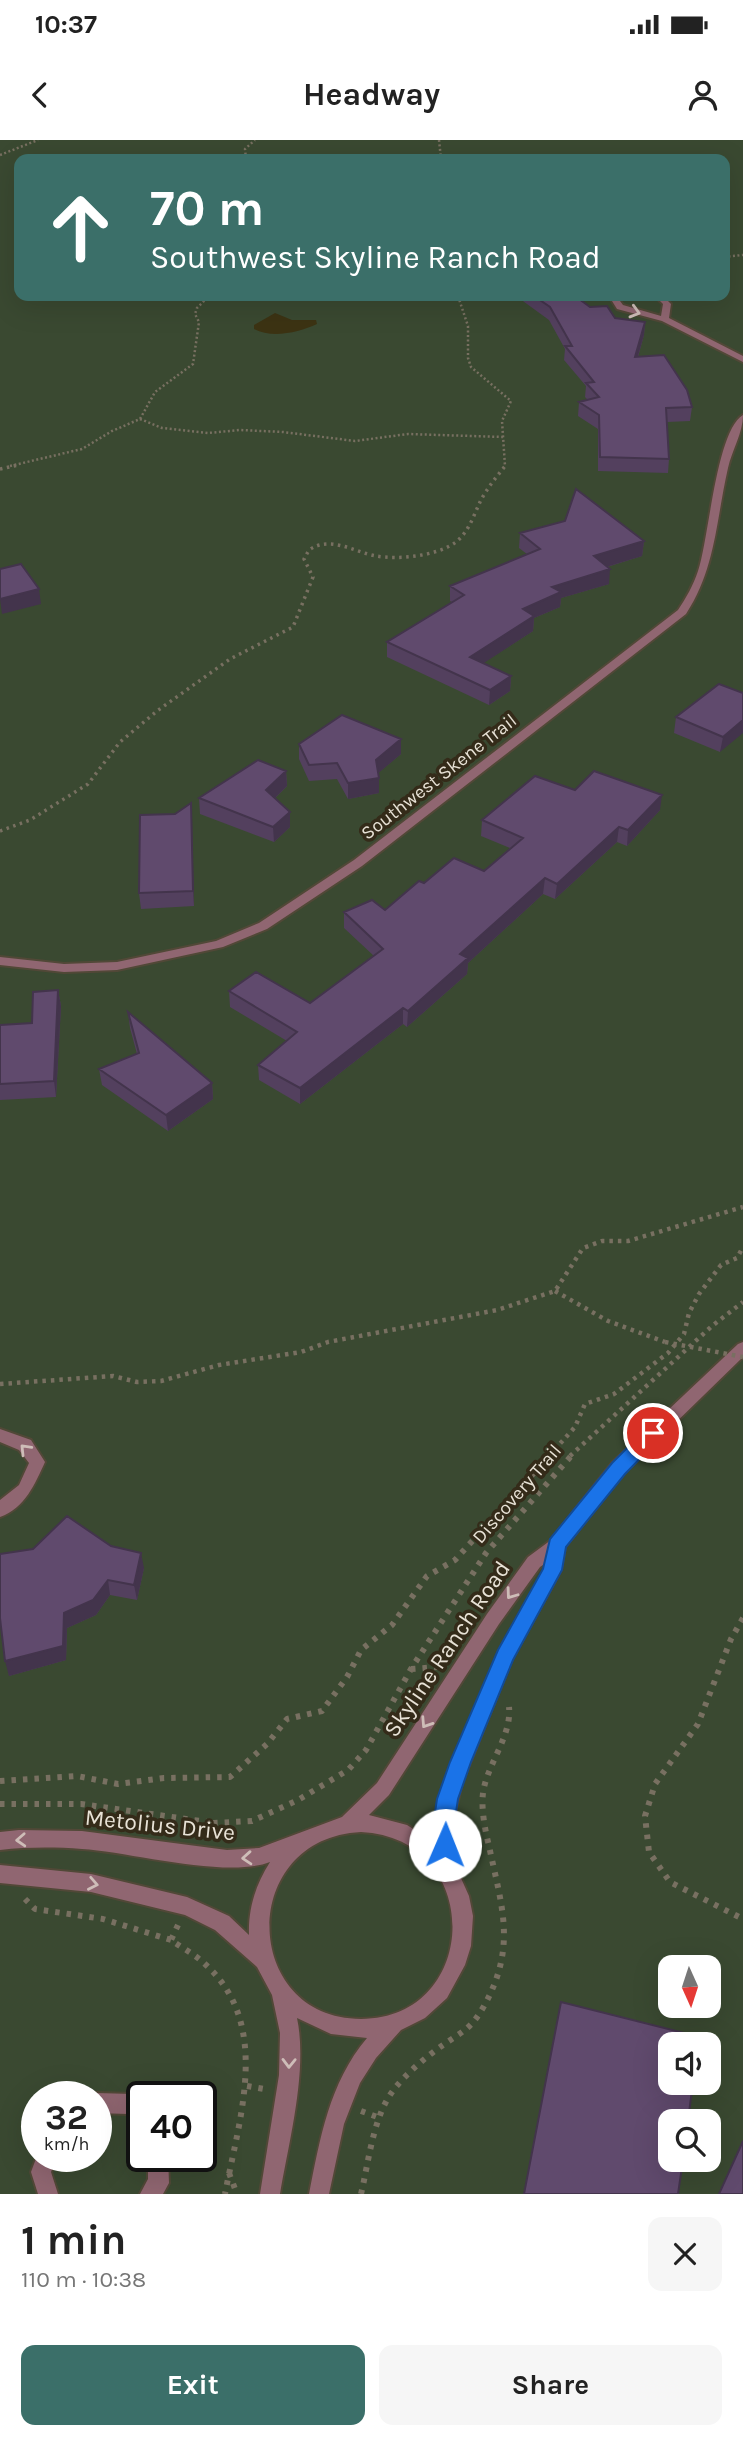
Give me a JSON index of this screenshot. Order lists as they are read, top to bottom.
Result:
{
  "streets": {
    "street": ["Southwest Skene Trail", "Skyline Ranch Road", "Metolius Drive"],
    "path": ["Discovery Trail"]
  },
  "crossings": [
    ["Discovery Trail", "Skyline Ranch Road"],
    ["Skyline Ranch Road", "Metolius Drive"]
  ],
  "north": "bottom",
  "page": {
    "status": "10:37",
    "header": "Headway",
    "turn": ["70 m", "Southwest Skyline Ranch Road"],
    "speed": "32 km/h",
    "limit": "40",
    "heading": ["1 min", "110 m · 10:38"],
    "buttons": ["Exit", "Share"]
  }
}
